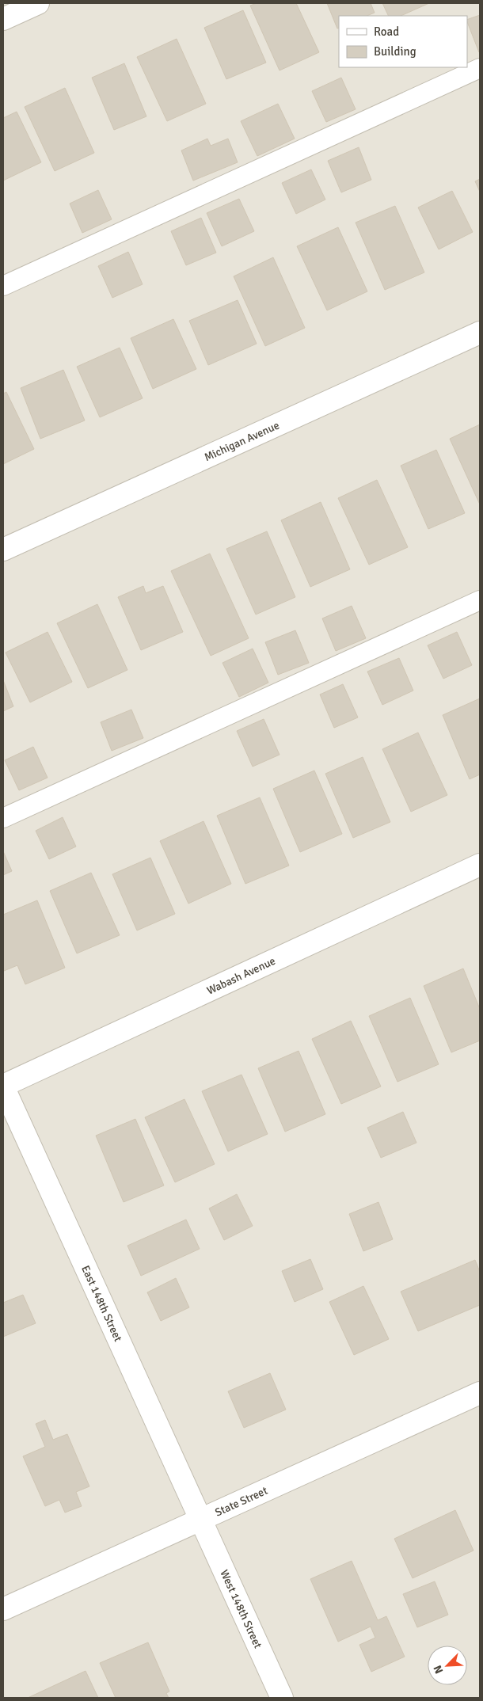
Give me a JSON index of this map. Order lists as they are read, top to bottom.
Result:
{
  "streets": {
    "street": [
      "Michigan Avenue",
      "Wabash Avenue",
      "East 148th Street",
      "State Street",
      "West 148th Street"
    ]
  },
  "crossings": [
    ["Wabash Avenue", "East 148th Street"],
    ["East 148th Street", "State Street"],
    ["East 148th Street", "West 148th Street"],
    ["State Street", "West 148th Street"]
  ],
  "legend": ["Road", "Building"],
  "north": "bottom left"
}
